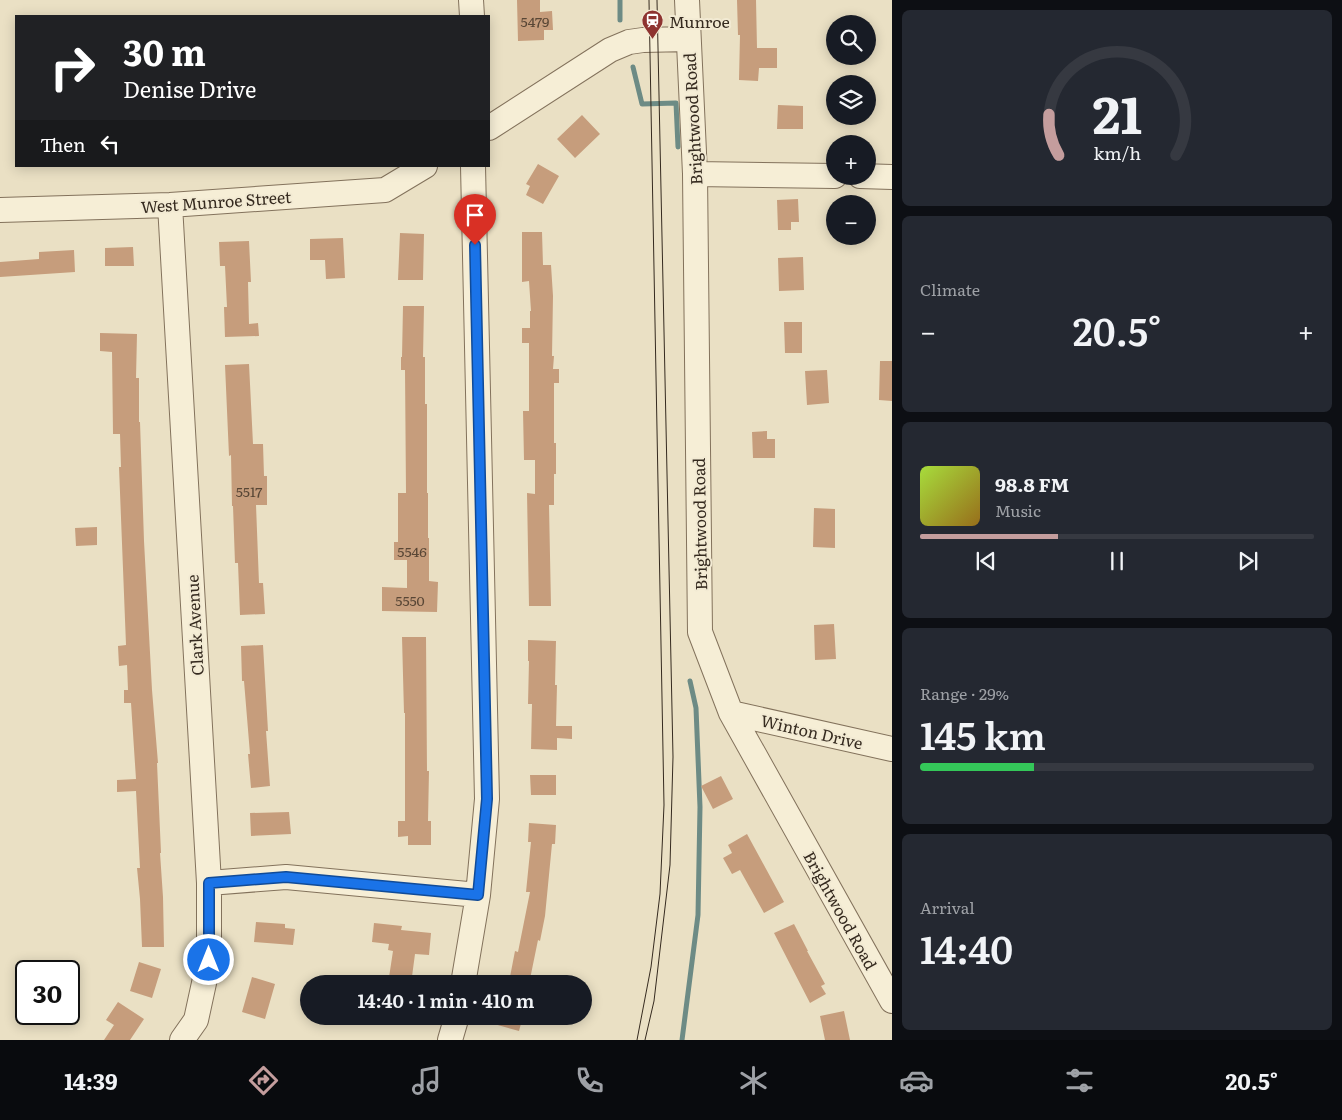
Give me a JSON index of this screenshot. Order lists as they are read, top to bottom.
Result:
{
  "streets": {
    "street": [
      "Brightwood Road",
      "West Munroe Street",
      "Clark Avenue",
      "Winton Drive"
    ]
  },
  "crossings": [
    ["Brightwood Road", "Winton Drive"],
    ["West Munroe Street", "Clark Avenue"]
  ],
  "places": {
    "station": ["Munroe"]
  },
  "house_numbers": [
    "5479",
    "5517",
    "5546",
    "5550"
  ],
  "page": {
    "map_buttons": ["+", "−"],
    "turn": ["30 m", "Denise Drive"],
    "then": "Then",
    "tile": [
      "Climate",
      ["Range · 29%", "145 km"],
      ["Arrival", "14:40"]
    ],
    "heat": ["−", "20.5°", "+"],
    "song": ["98.8 FM", "Music"],
    "limit": "30",
    "trip": "14:40 · 1 min · 410 m",
    "tabs": ["14:39", "20.5°"],
    "gauge": ["21", "km/h"]
  }
}
